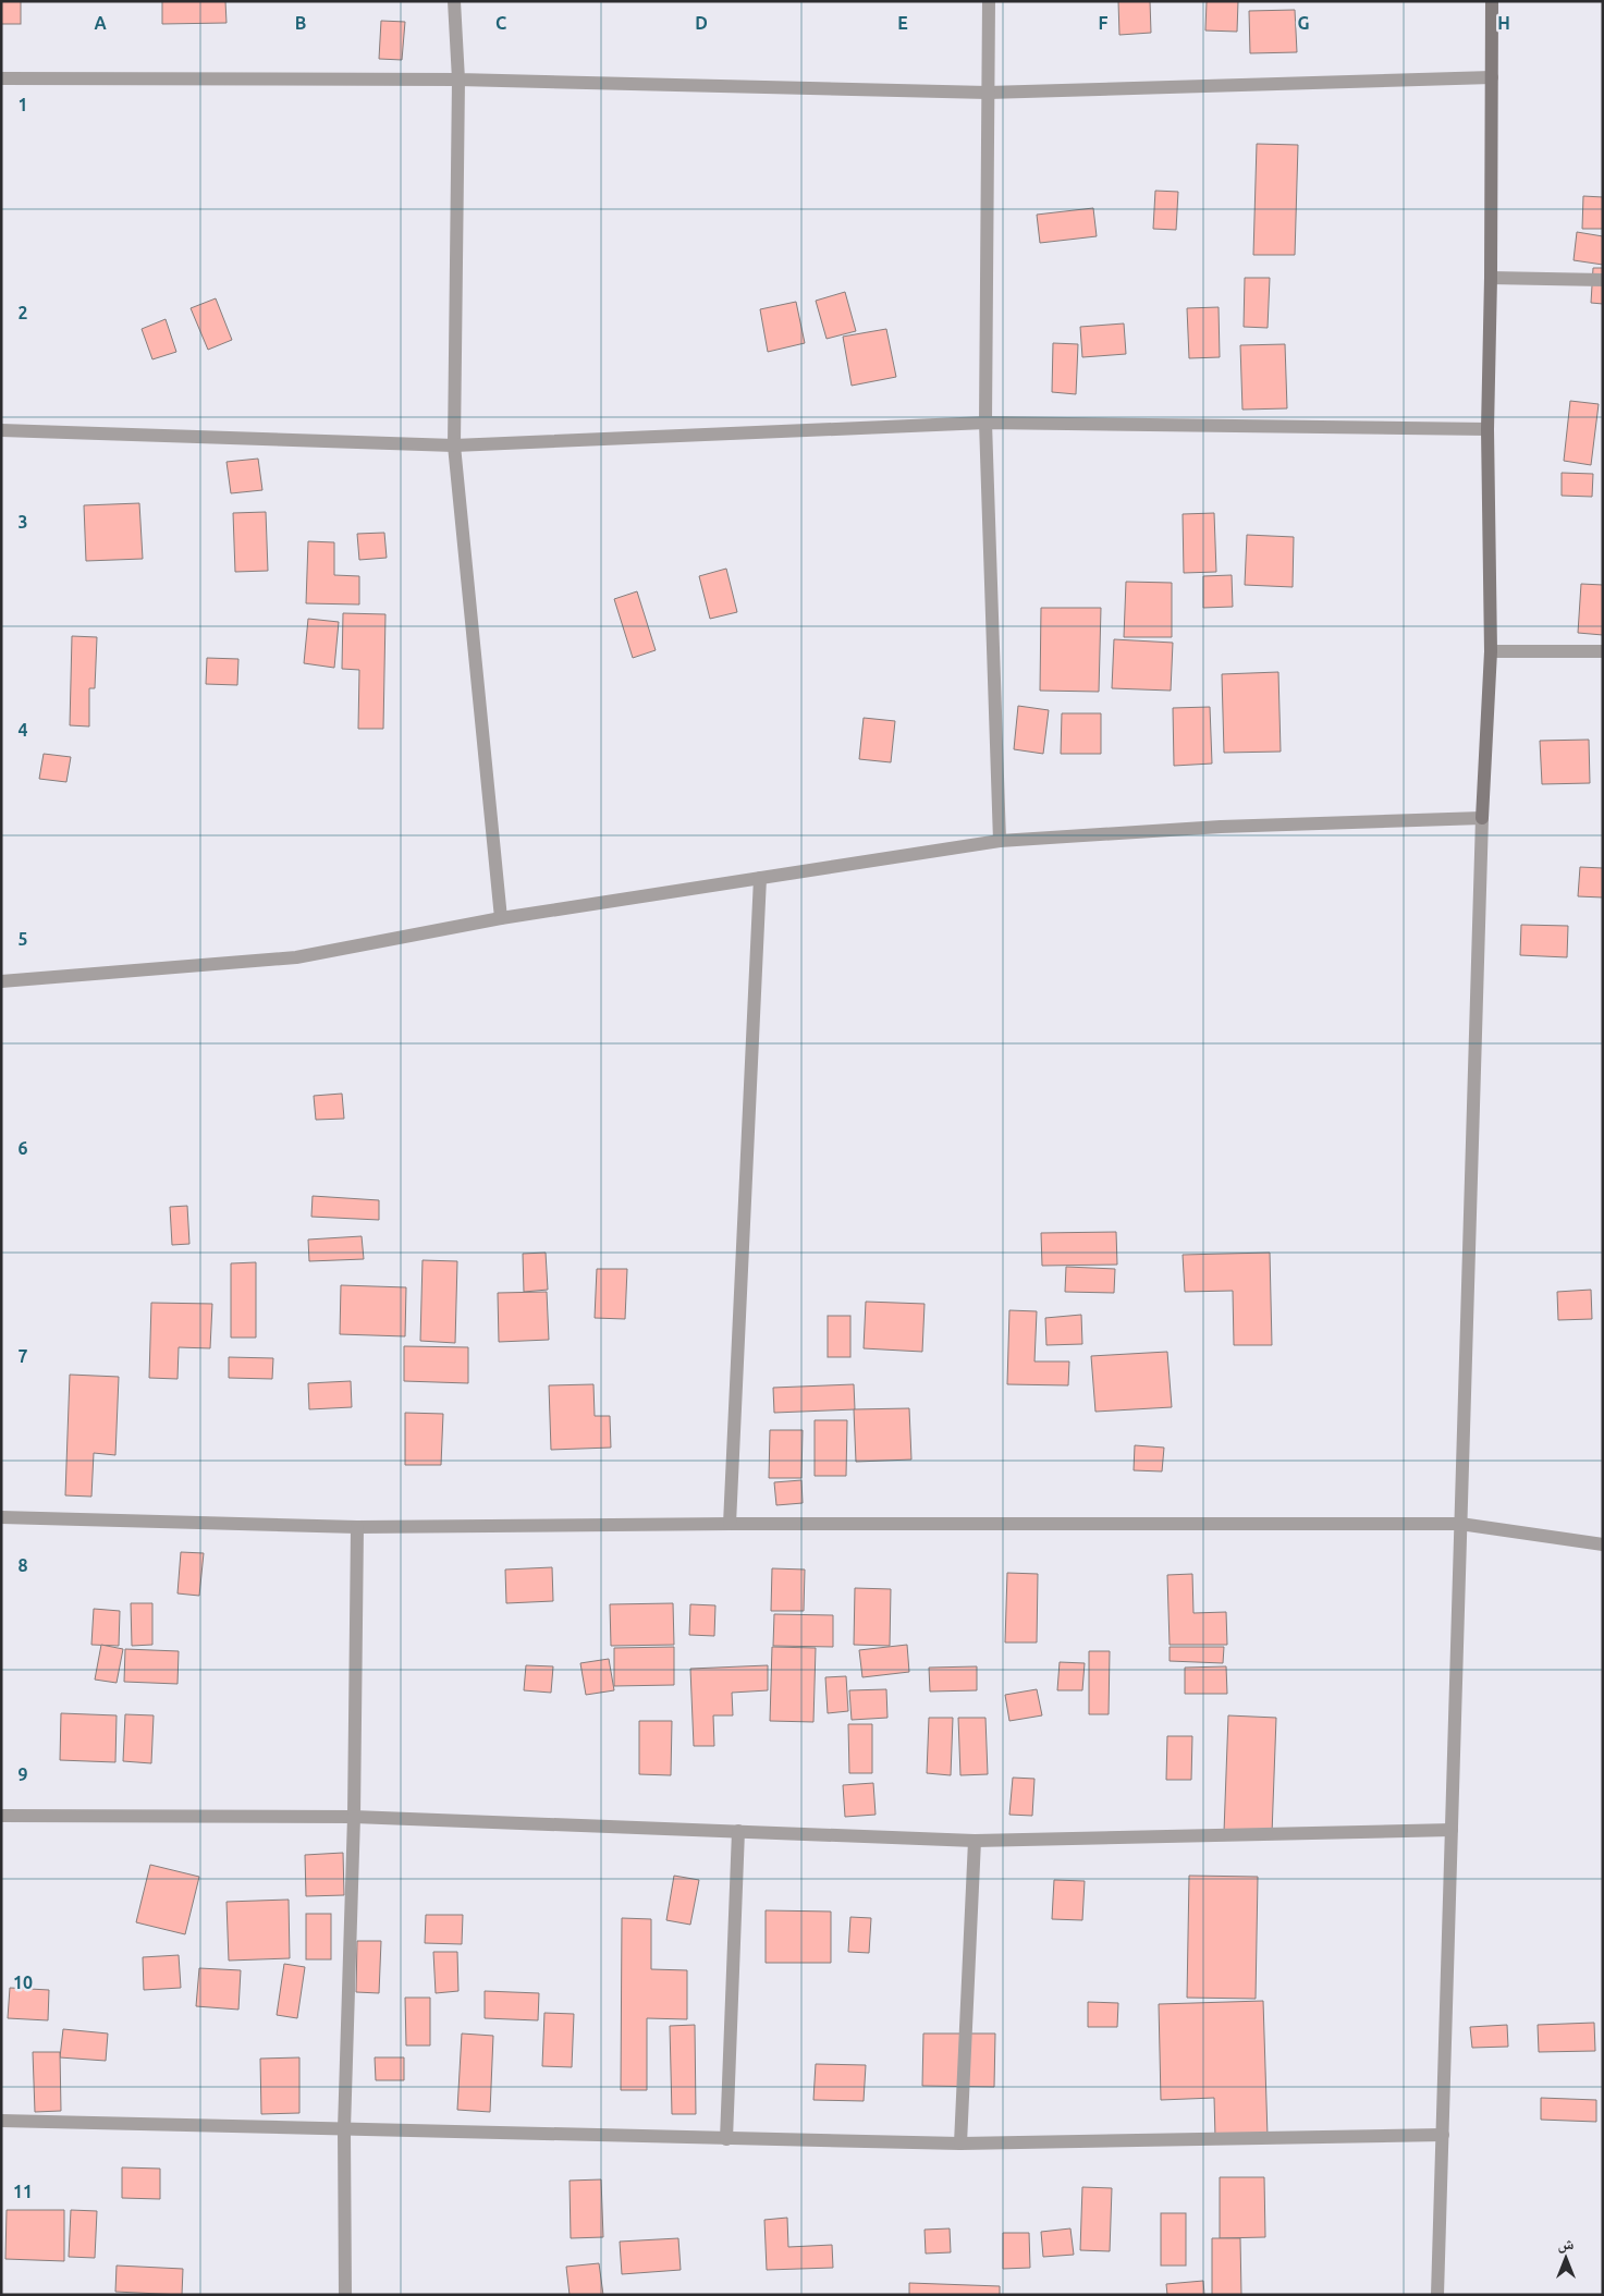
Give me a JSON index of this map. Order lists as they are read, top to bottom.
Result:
{
  "north": "top",
  "grid": {
    "columns": [
      "A",
      "B",
      "C",
      "D",
      "E",
      "F",
      "G",
      "H"
    ],
    "rows": [
      "1",
      "2",
      "3",
      "4",
      "5",
      "6",
      "7",
      "8",
      "9",
      "10",
      "11"
    ]
  }
}
